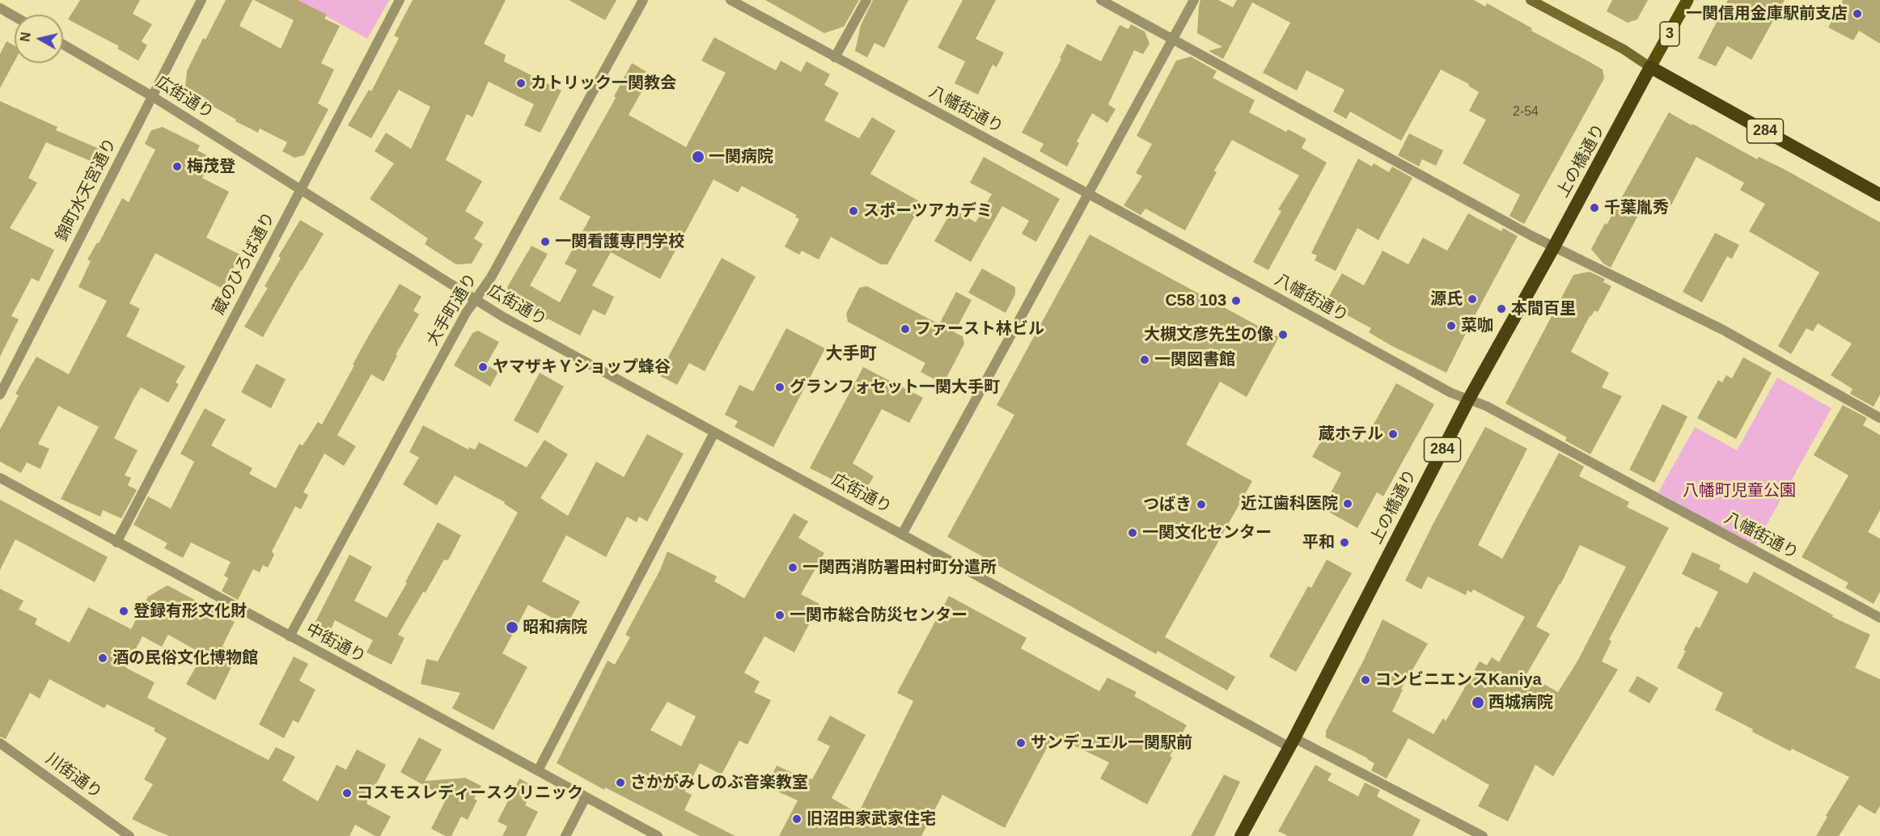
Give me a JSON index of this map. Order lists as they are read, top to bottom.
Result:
{
  "streets": {
    "highway": ["284", "上の橋通り"],
    "main road": ["3"],
    "street": [
      "広街通り",
      "八幡街通り",
      "錦町水天宮通り",
      "蔵のひろば通り",
      "大手町通り",
      "中街通り",
      "川街通り"
    ]
  },
  "crossings": [
    ["3", "284"],
    ["3", "上の橋通り"],
    ["広街通り", "上の橋通り"],
    ["広街通り", "錦町水天宮通り"],
    ["広街通り", "蔵のひろば通り"],
    ["広街通り", "大手町通り"],
    ["八幡街通り", "上の橋通り"],
    ["284", "上の橋通り"],
    ["蔵のひろば通り", "中街通り"],
    ["大手町通り", "中街通り"]
  ],
  "districts": ["大手町"],
  "parks": ["八幡町児童公園"],
  "places": [
    "一関信用金庫駅前支店",
    "カトリック一関教会",
    "一関病院",
    "梅茂登",
    "千葉胤秀",
    "スポーツアカデミ",
    "一関看護専門学校",
    "源氏",
    "C58 103",
    "本間百里",
    "菜咖",
    "ファースト林ビル",
    "大槻文彦先生の像",
    "一関図書館",
    "ヤマザキＹショップ蜂谷",
    "グランフォセット一関大手町",
    "蔵ホテル",
    "近江歯科医院",
    "つばき",
    "一関文化センター",
    "平和",
    "一関西消防署田村町分遣所",
    "登録有形文化財",
    "一関市総合防災センター",
    "昭和病院",
    "酒の民俗文化博物館",
    "コンビニエンスKaniya",
    "西城病院",
    "サンデュエル一関駅前",
    "さかがみしのぶ音楽教室",
    "コスモスレディースクリニック",
    "旧沼田家武家住宅"
  ],
  "house_numbers": ["2-54"],
  "north": "left"
}
